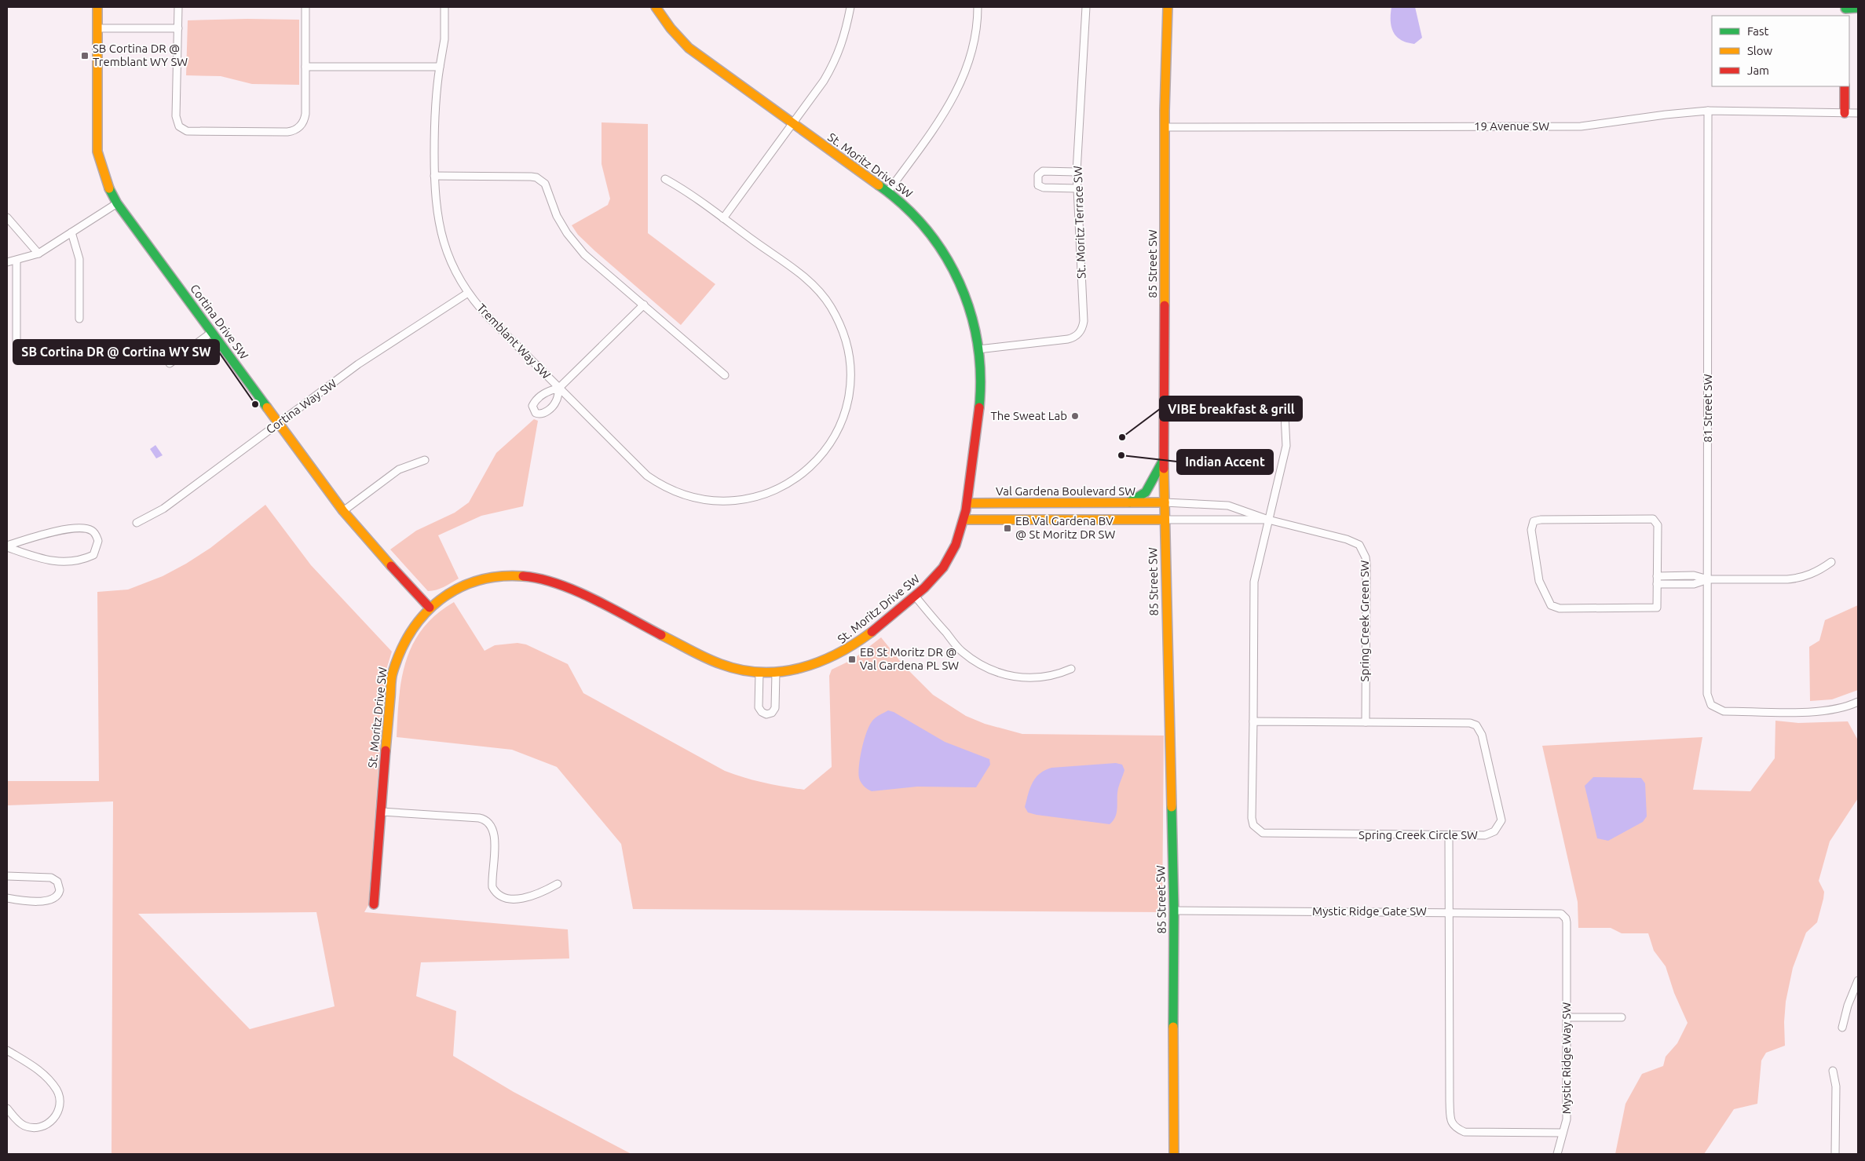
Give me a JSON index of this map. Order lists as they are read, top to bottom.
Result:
{
  "streets": {
    "street": [
      "19 Avenue SW",
      "St. Moritz Drive SW",
      "St. Moritz Terrace SW",
      "85 Street SW",
      "Cortina Drive SW",
      "Tremblant Way SW",
      "Cortina Way SW",
      "81 Street SW",
      "Val Gardena Boulevard SW",
      "Spring Creek Green SW",
      "Spring Creek Circle SW",
      "Mystic Ridge Gate SW",
      "Mystic Ridge Way SW"
    ]
  },
  "crossings": [
    ["19 Avenue SW", "85 Street SW"],
    ["19 Avenue SW", "81 Street SW"],
    ["St. Moritz Drive SW", "St. Moritz Terrace SW"],
    ["St. Moritz Drive SW", "Cortina Drive SW"],
    ["St. Moritz Drive SW", "Val Gardena Boulevard SW"],
    ["85 Street SW", "Val Gardena Boulevard SW"],
    ["85 Street SW", "Spring Creek Green SW"],
    ["85 Street SW", "Mystic Ridge Gate SW"],
    ["Cortina Drive SW", "Cortina Way SW"],
    ["Tremblant Way SW", "Cortina Way SW"],
    ["Val Gardena Boulevard SW", "Spring Creek Green SW"],
    ["Spring Creek Green SW", "Spring Creek Circle SW"],
    ["Mystic Ridge Gate SW", "Mystic Ridge Way SW"]
  ],
  "places": {
    "transit": ["SB Cortina DR @ Tremblant WY SW", "EB Val Gardena BV @ St Moritz DR SW", "EB St Moritz DR @ Val Gardena PL SW"],
    "other": [
      "SB Cortina DR @ Cortina WY SW",
      "The Sweat Lab",
      "VIBE breakfast & grill",
      "Indian Accent"
    ]
  },
  "legend": ["Fast", "Slow", "Jam"]
}
